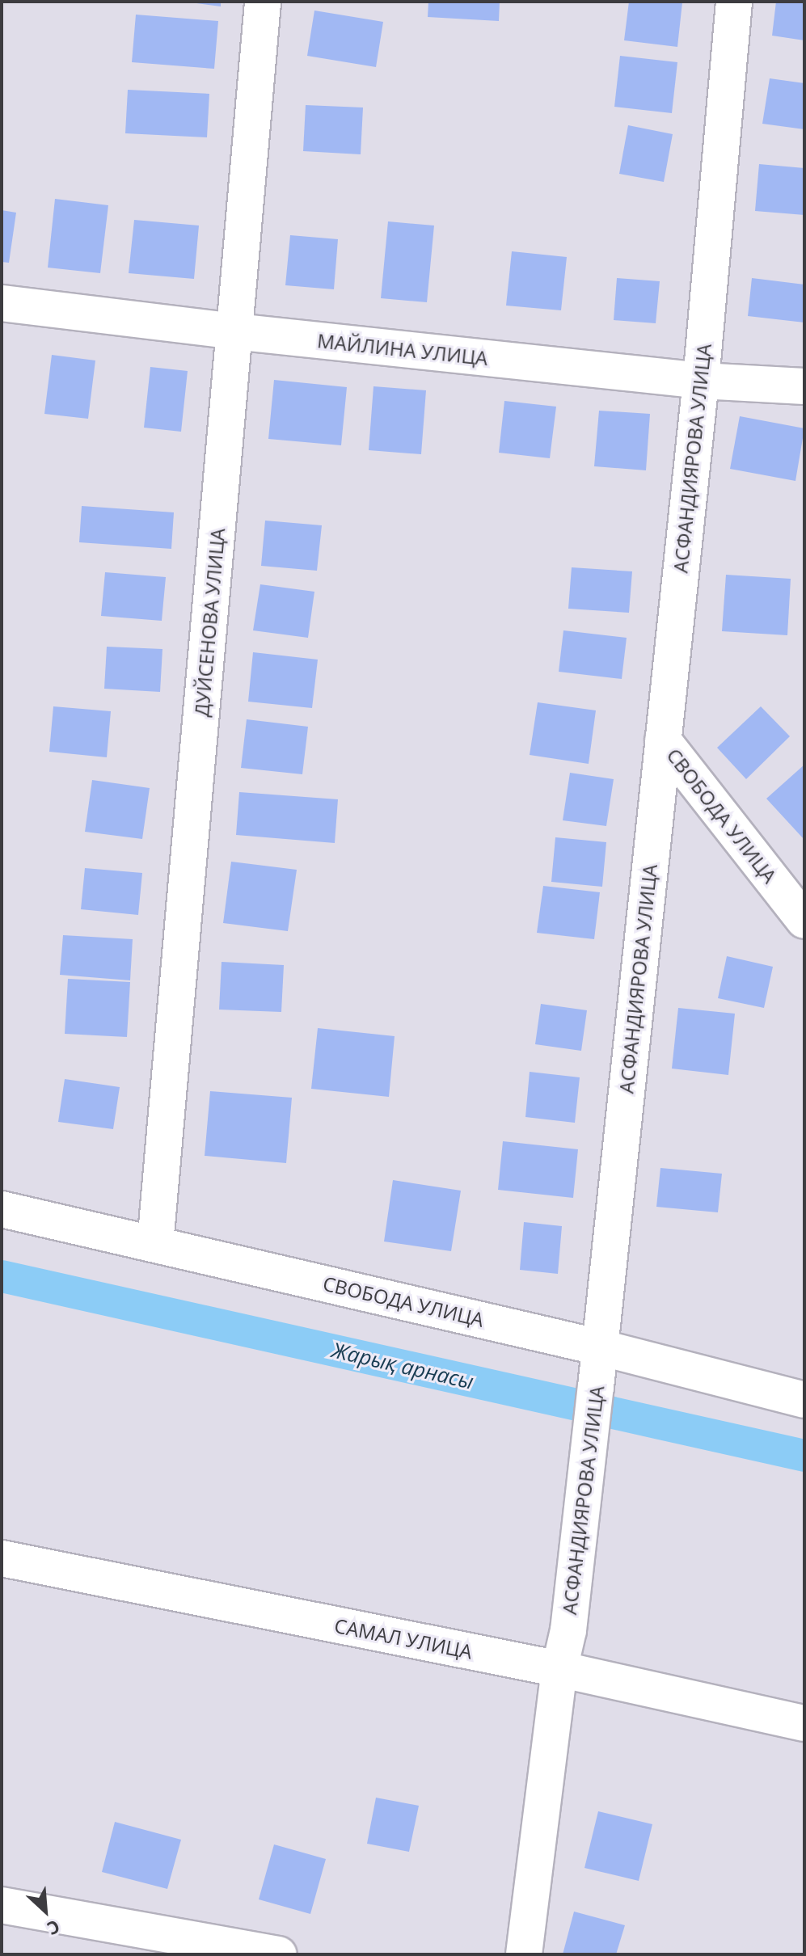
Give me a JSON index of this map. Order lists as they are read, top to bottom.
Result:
{
  "streets": {
    "street": [
      "МАЙЛИНА УЛИЦА",
      "АСФАНДИЯРОВА УЛИЦА",
      "ДУЙСЕНОВА УЛИЦА",
      "СВОБОДА УЛИЦА",
      "САМАЛ УЛИЦА"
    ]
  },
  "crossings": [
    ["МАЙЛИНА УЛИЦА", "АСФАНДИЯРОВА УЛИЦА"],
    ["МАЙЛИНА УЛИЦА", "ДУЙСЕНОВА УЛИЦА"],
    ["АСФАНДИЯРОВА УЛИЦА", "СВОБОДА УЛИЦА"],
    ["АСФАНДИЯРОВА УЛИЦА", "САМАЛ УЛИЦА"],
    ["ДУЙСЕНОВА УЛИЦА", "СВОБОДА УЛИЦА"]
  ],
  "water": ["Жарық арнасы"],
  "north": "bottom right"
}
